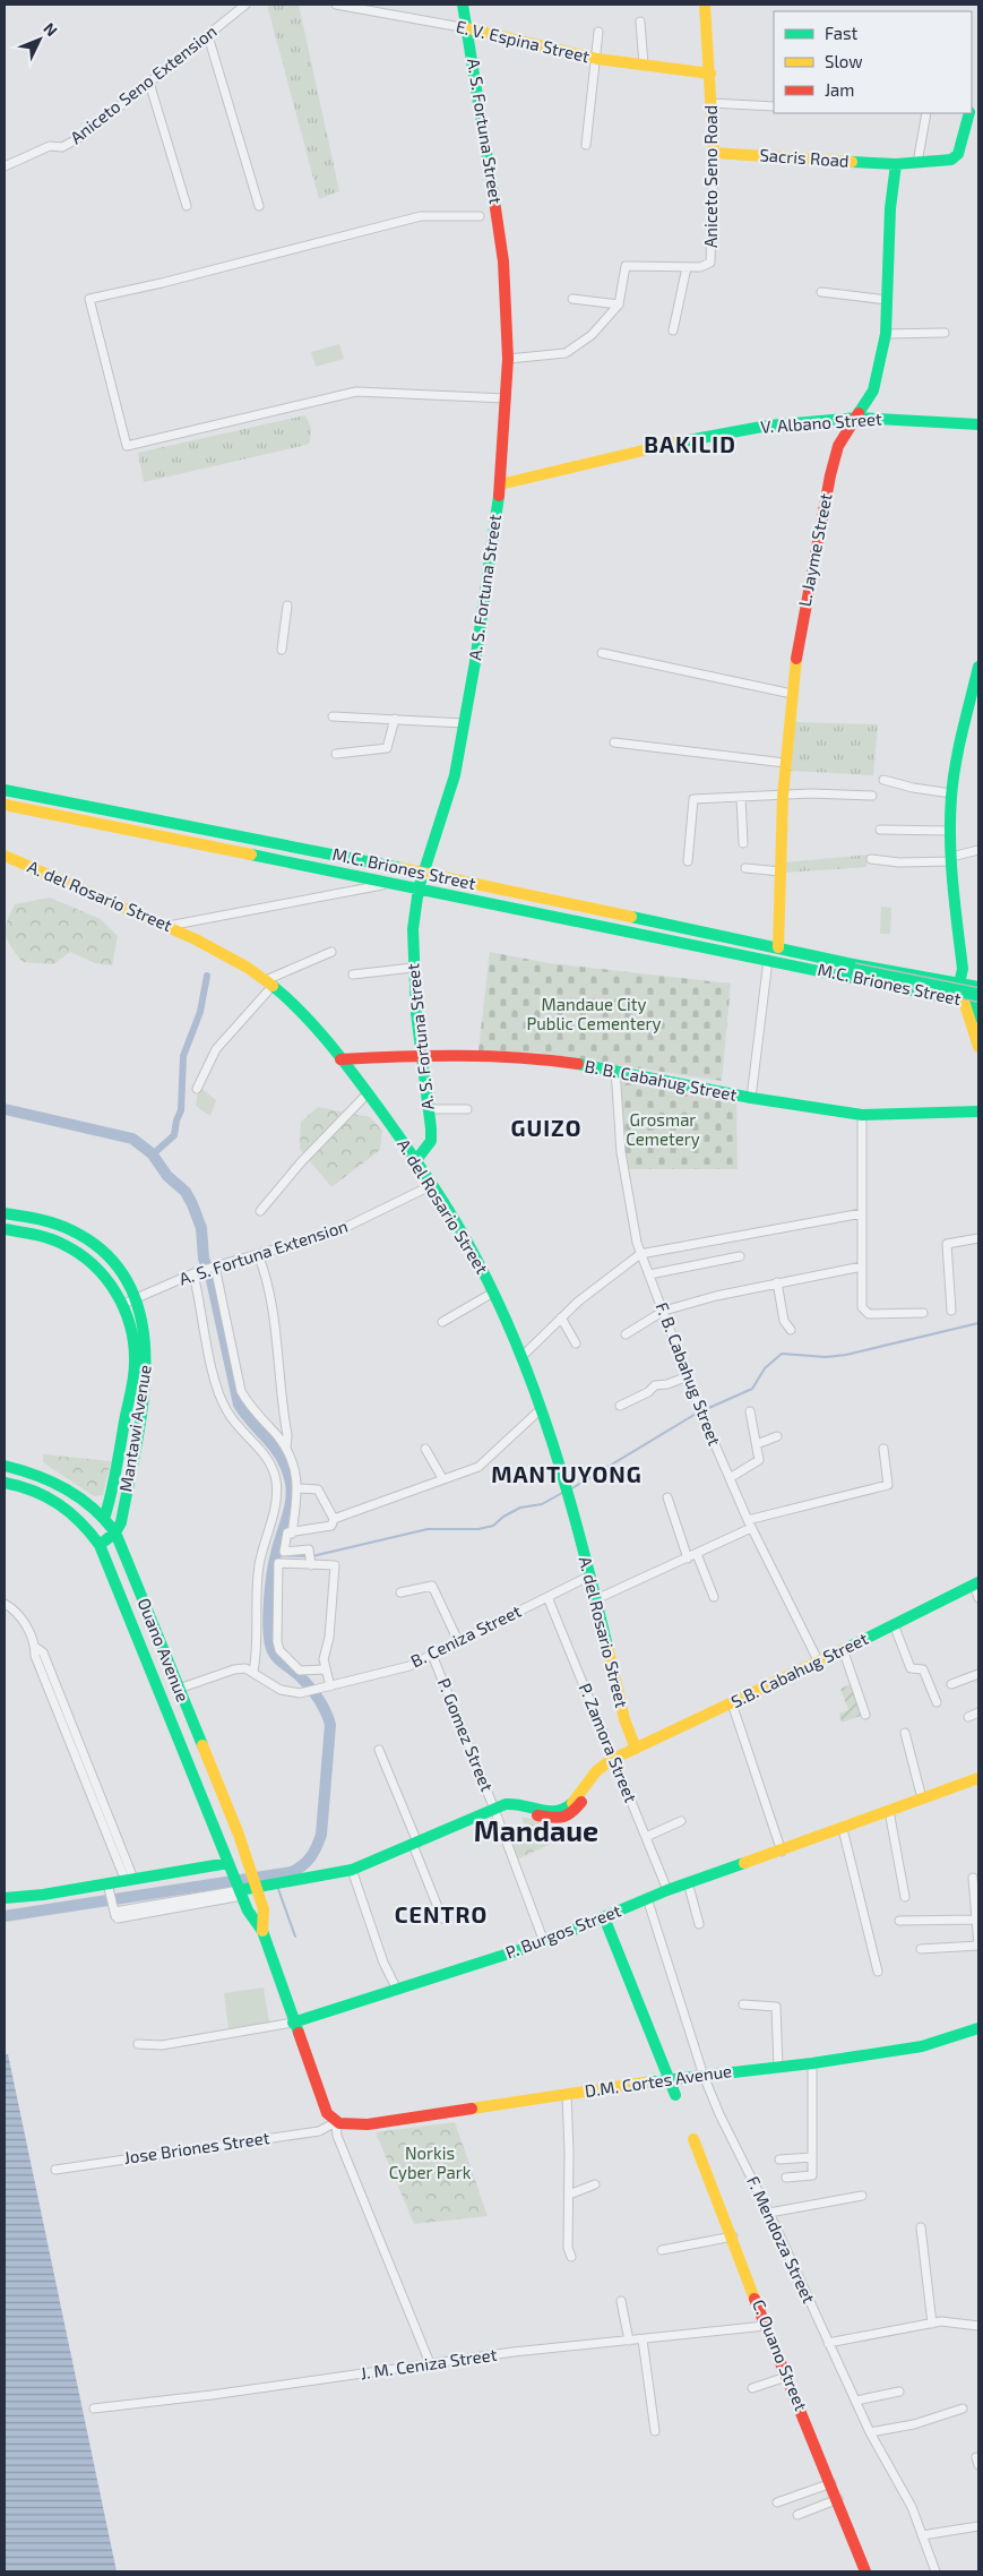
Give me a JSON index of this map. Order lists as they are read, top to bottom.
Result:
{
  "streets": {
    "main road": [
      "E. V. Espina Street",
      "A. S. Fortuna Street",
      "Sacris Road",
      "Aniceto Seno Road",
      "V. Albano Street",
      "L. Jayme Street",
      "M.C. Briones Street",
      "A. del Rosario Street",
      "B. B. Cabahug Street",
      "Mantawi Avenue",
      "Ouano Avenue",
      "S.B. Cabahug Street",
      "P. Burgos Street",
      "D.M. Cortes Avenue",
      "C. Ouano Street"
    ],
    "street": [
      "Aniceto Seno Extension",
      "A. S. Fortuna Extension",
      "F. B. Cabahug Street",
      "B. Ceniza Street",
      "P. Gomez Street",
      "P. Zamora Street",
      "Jose Briones Street",
      "F. Mendoza Street",
      "J. M. Ceniza Street"
    ]
  },
  "crossings": [
    ["E. V. Espina Street", "A. S. Fortuna Street"],
    ["E. V. Espina Street", "Aniceto Seno Road"],
    ["A. S. Fortuna Street", "V. Albano Street"],
    ["A. S. Fortuna Street", "M.C. Briones Street"],
    ["A. S. Fortuna Street", "A. del Rosario Street"],
    ["A. S. Fortuna Street", "B. B. Cabahug Street"],
    ["Sacris Road", "Aniceto Seno Road"],
    ["Sacris Road", "L. Jayme Street"],
    ["V. Albano Street", "L. Jayme Street"],
    ["L. Jayme Street", "M.C. Briones Street"],
    ["A. del Rosario Street", "B. B. Cabahug Street"],
    ["A. del Rosario Street", "A. S. Fortuna Extension"],
    ["A. del Rosario Street", "B. Ceniza Street"],
    ["A. del Rosario Street", "S.B. Cabahug Street"],
    ["B. B. Cabahug Street", "F. B. Cabahug Street"],
    ["A. S. Fortuna Extension", "Mantawi Avenue"],
    ["F. B. Cabahug Street", "S.B. Cabahug Street"],
    ["Mantawi Avenue", "Ouano Avenue"],
    ["B. Ceniza Street", "P. Gomez Street"],
    ["B. Ceniza Street", "P. Zamora Street"],
    ["Ouano Avenue", "S.B. Cabahug Street"],
    ["S.B. Cabahug Street", "P. Gomez Street"],
    ["S.B. Cabahug Street", "P. Zamora Street"],
    ["P. Gomez Street", "P. Burgos Street"],
    ["P. Zamora Street", "P. Burgos Street"],
    ["P. Burgos Street", "F. Mendoza Street"],
    ["D.M. Cortes Avenue", "Jose Briones Street"],
    ["D.M. Cortes Avenue", "F. Mendoza Street"],
    ["C. Ouano Street", "J. M. Ceniza Street"]
  ],
  "districts": [
    "BAKILID",
    "GUIZO",
    "MANTUYONG",
    "Mandaue",
    "CENTRO"
  ],
  "parks": ["Mandaue City Public Cementery", "Grosmar Cemetery", "Norkis Cyber Park"],
  "legend": ["Fast", "Slow", "Jam"],
  "north": "top right"
}
